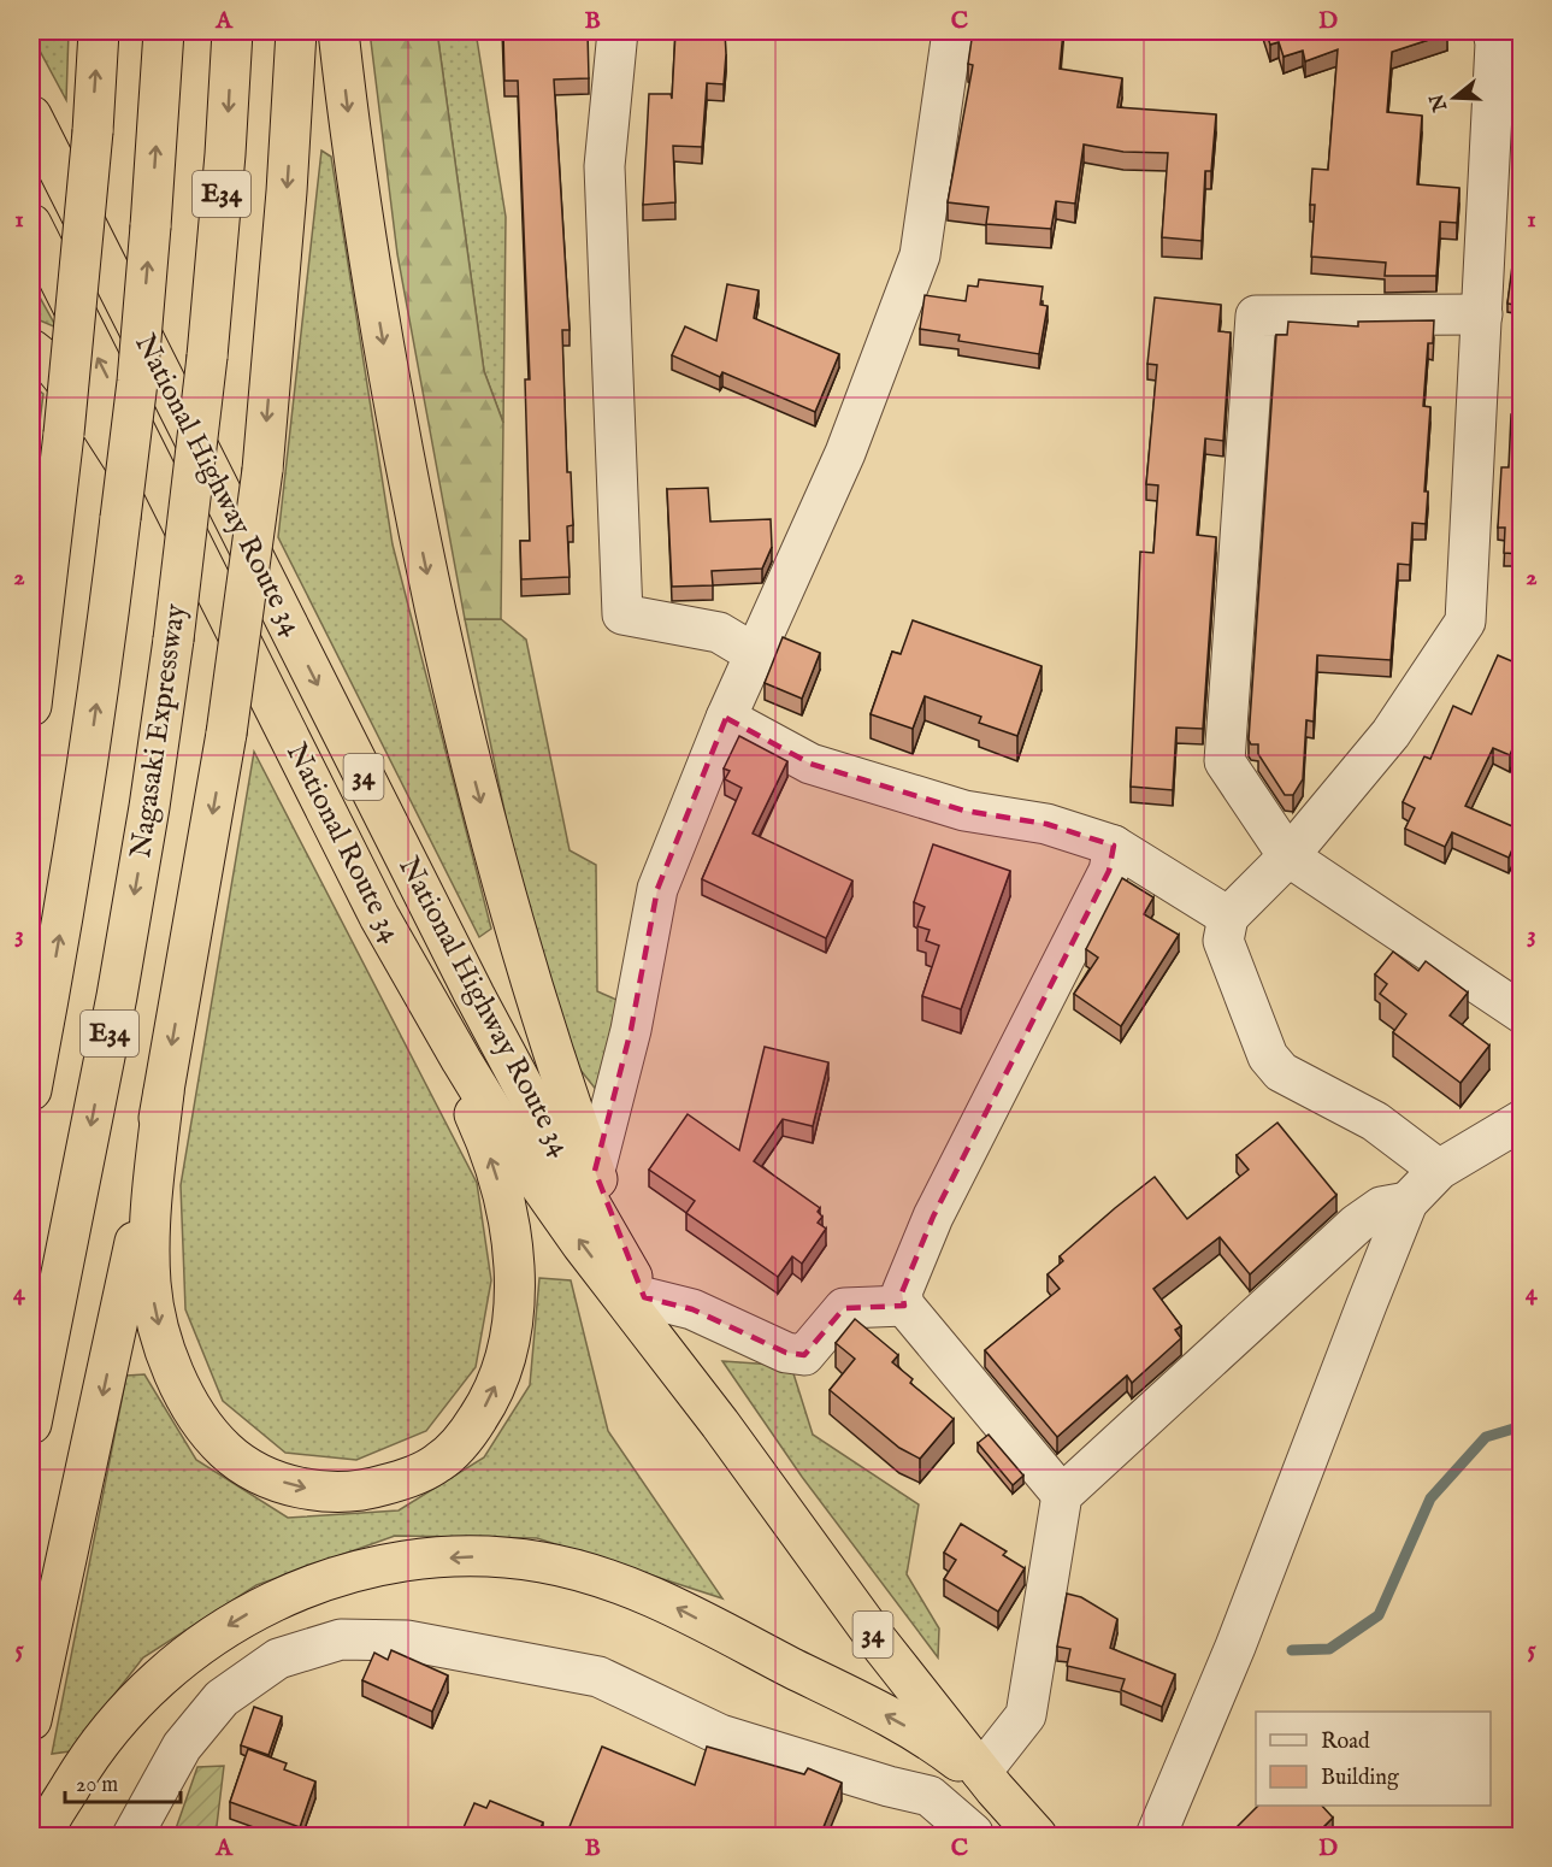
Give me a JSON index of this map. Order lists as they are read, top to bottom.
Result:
{
  "streets": {
    "highway": [
      "E34",
      "National Highway Route 34",
      "Nagasaki Expressway",
      "34",
      "National Route 34"
    ]
  },
  "crossings": [
    ["National Highway Route 34", "National Route 34"]
  ],
  "legend": ["Road", "Building"],
  "scale_bar": "20 m",
  "north": "left",
  "grid": {
    "columns": [
      "A",
      "B",
      "C",
      "D"
    ],
    "rows": [
      "1",
      "2",
      "3",
      "4",
      "5"
    ]
  }
}
